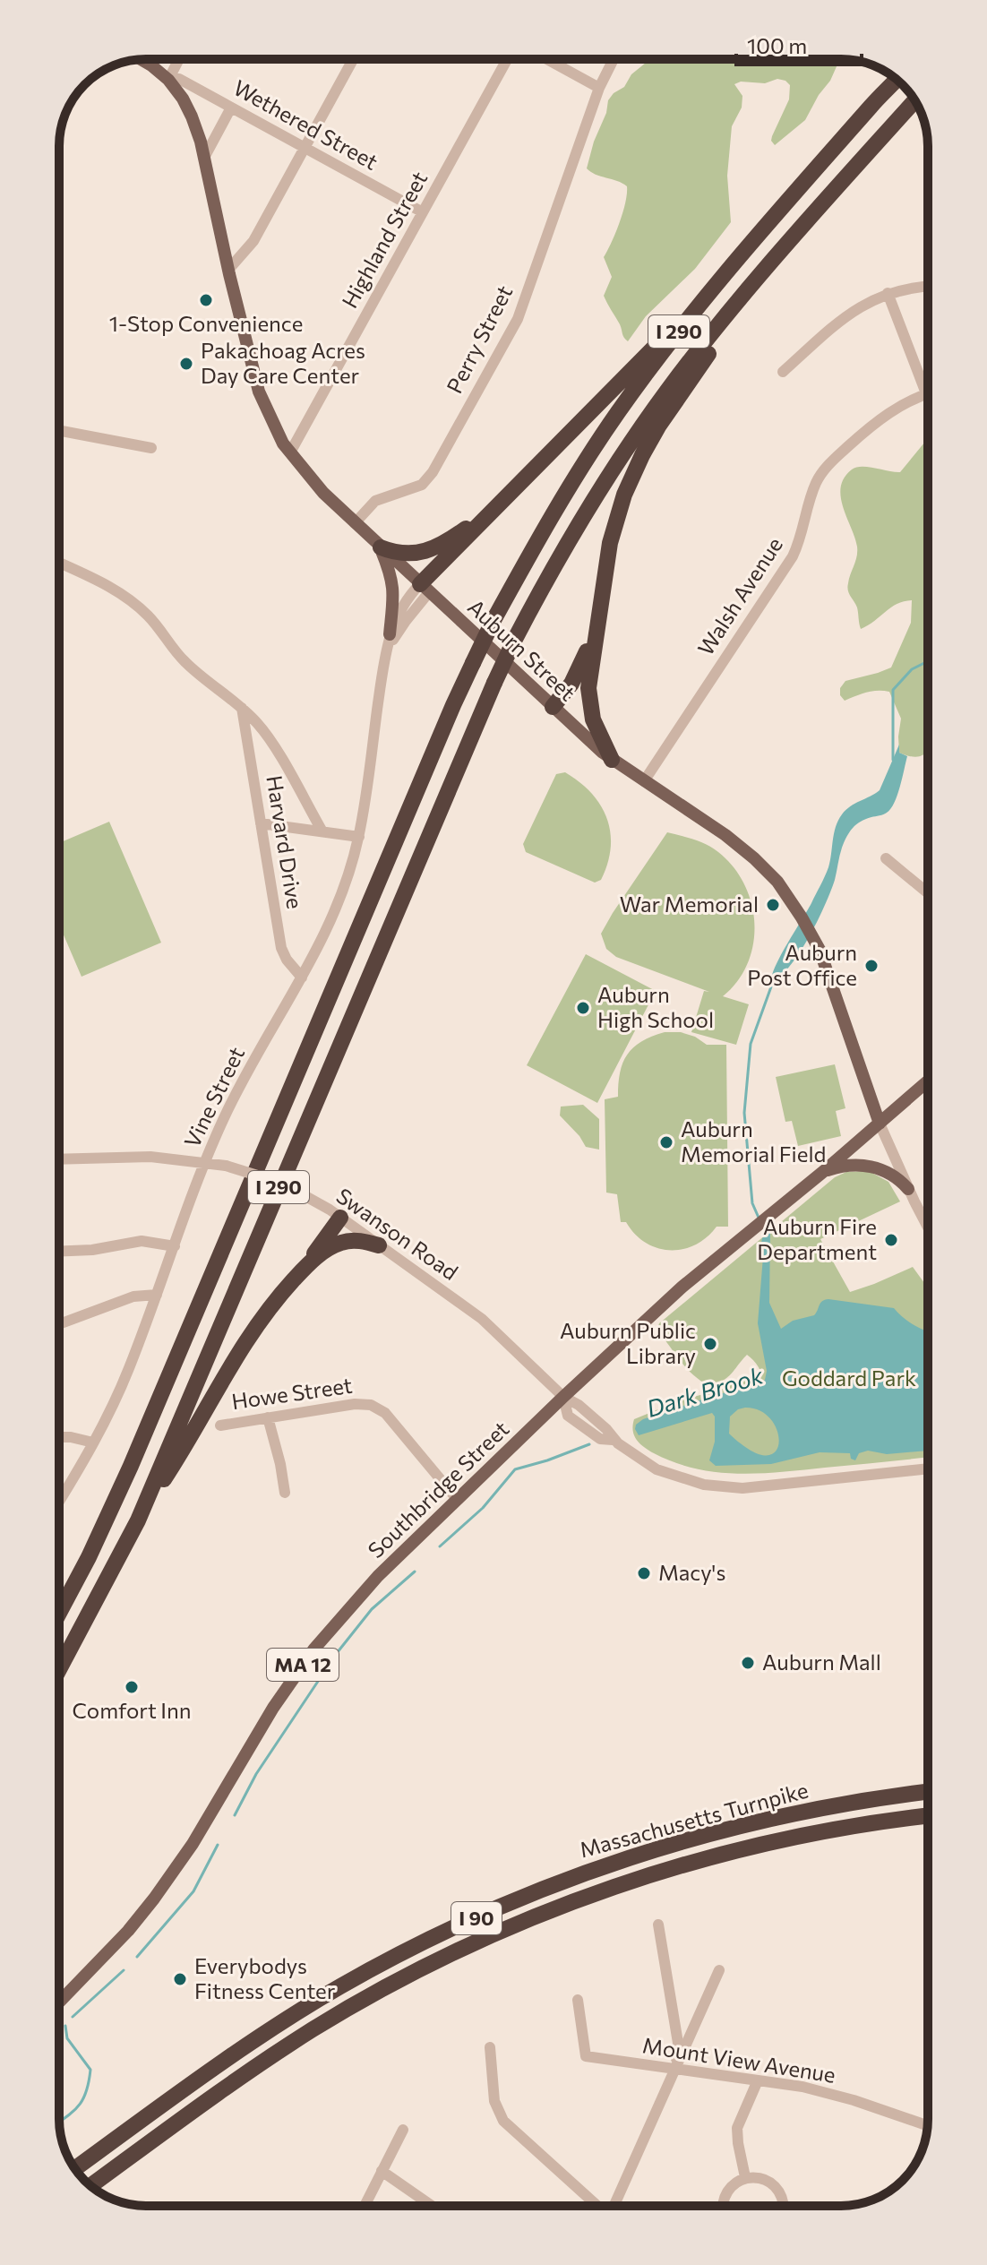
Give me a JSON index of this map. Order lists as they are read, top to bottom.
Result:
{
  "streets": {
    "highway": ["I 290", "Massachusetts Turnpike", "I 90"],
    "main road": ["Auburn Street", "Southbridge Street", "MA 12"],
    "street": [
      "Wethered Street",
      "Highland Street",
      "Perry Street",
      "Walsh Avenue",
      "Harvard Drive",
      "Vine Street",
      "Swanson Road",
      "Howe Street",
      "Mount View Avenue"
    ]
  },
  "crossings": [
    ["Wethered Street", "Highland Street"],
    ["Wethered Street", "Auburn Street"],
    ["Highland Street", "Auburn Street"],
    ["Perry Street", "Auburn Street"],
    ["Walsh Avenue", "Auburn Street"],
    ["Auburn Street", "Vine Street"],
    ["Auburn Street", "Southbridge Street"],
    ["Harvard Drive", "Vine Street"],
    ["Vine Street", "Swanson Road"],
    ["Swanson Road", "Southbridge Street"],
    ["Howe Street", "Southbridge Street"]
  ],
  "water": ["Dark Brook"],
  "parks": ["Goddard Park"],
  "places": [
    "1-Stop Convenience",
    "Pakachoag Acres Day Care Center",
    "War Memorial",
    "Auburn Post Office",
    "Auburn High School",
    "Auburn Memorial Field",
    "Auburn Fire Department",
    "Auburn Public Library",
    "Macy's",
    "Auburn Mall",
    "Comfort Inn",
    "Everybodys Fitness Center"
  ],
  "scale_bar": "100 m"
}
